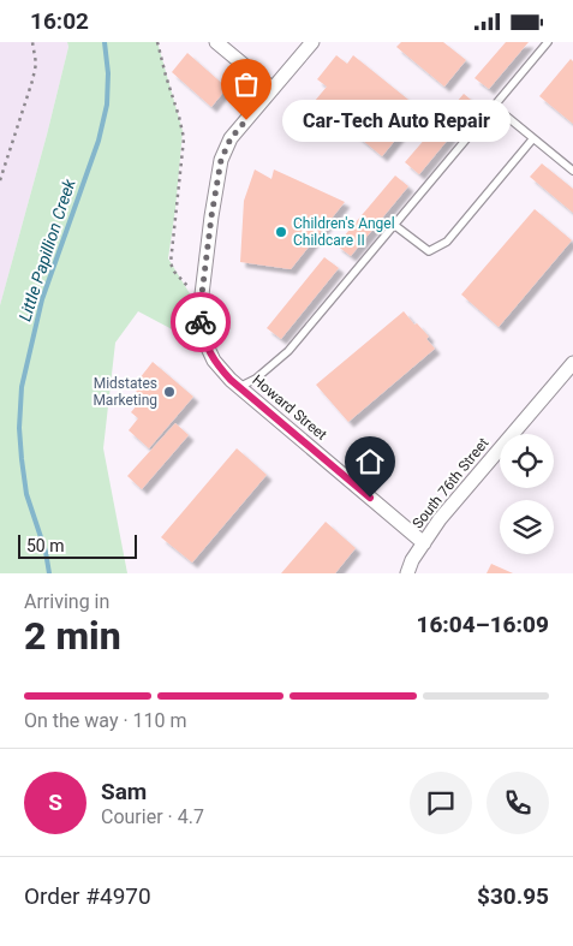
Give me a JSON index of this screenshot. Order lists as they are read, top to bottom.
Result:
{
  "streets": {
    "street": ["Howard Street", "South 76th Street"]
  },
  "crossings": [
    ["Howard Street", "South 76th Street"]
  ],
  "water": ["Little Papillion Creek"],
  "places": ["Car-Tech Auto Repair", "Children's Angel Childcare II", "Midstates Marketing"],
  "scale_bar": "50 m",
  "page": {
    "status": "16:02",
    "bubble": "Car-Tech Auto Repair",
    "scale": "50 m",
    "heading": ["2 min", "Arriving in", "16:04–16:09"],
    "panel": [
      "Sam",
      "Courier · 4.7",
      "Order #4970",
      "$30.95"
    ],
    "bar": "On the way · 110 m",
    "round": "S"
  }
}
